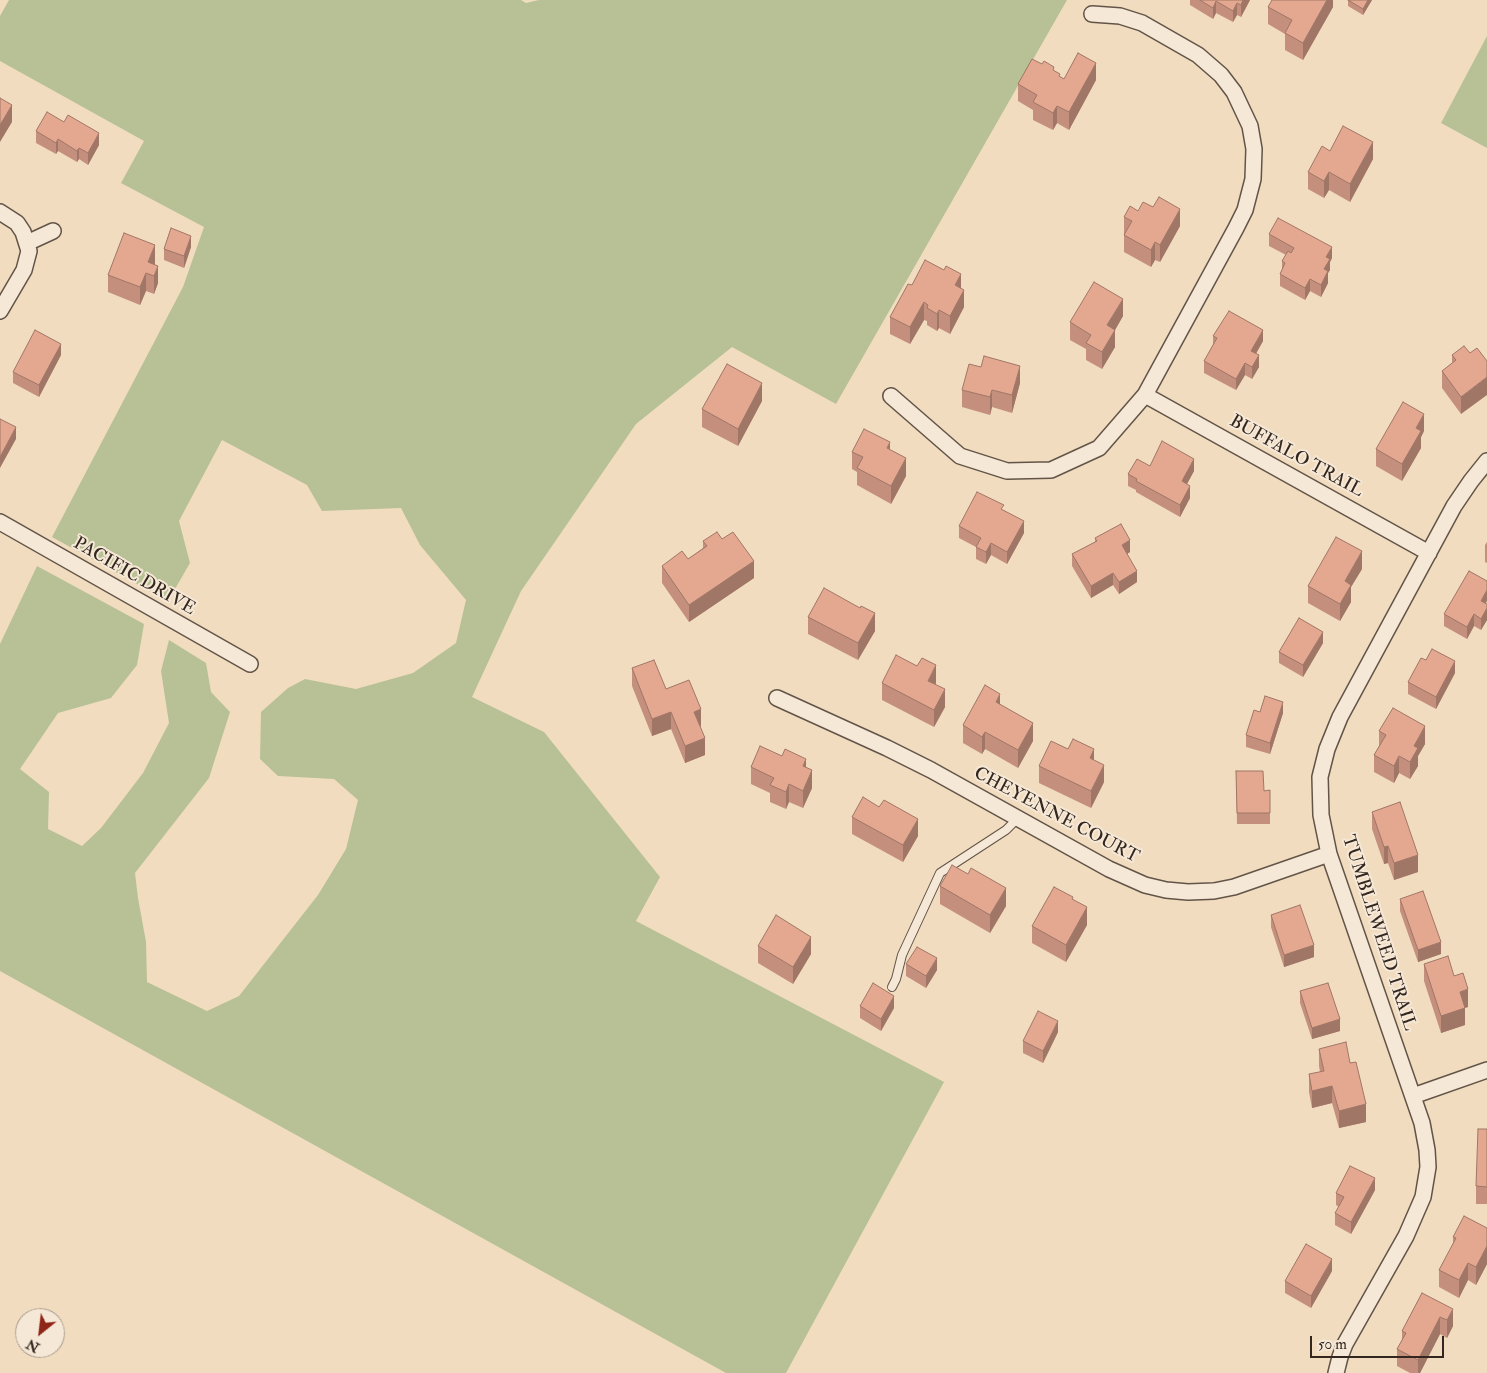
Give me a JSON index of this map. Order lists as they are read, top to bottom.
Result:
{
  "streets": {
    "street": [
      "BUFFALO TRAIL",
      "PACIFIC DRIVE",
      "CHEYENNE COURT",
      "TUMBLEWEED TRAIL"
    ]
  },
  "crossings": [
    ["BUFFALO TRAIL", "TUMBLEWEED TRAIL"],
    ["CHEYENNE COURT", "TUMBLEWEED TRAIL"]
  ],
  "scale_bar": "50 m",
  "north": "bottom left"
}
